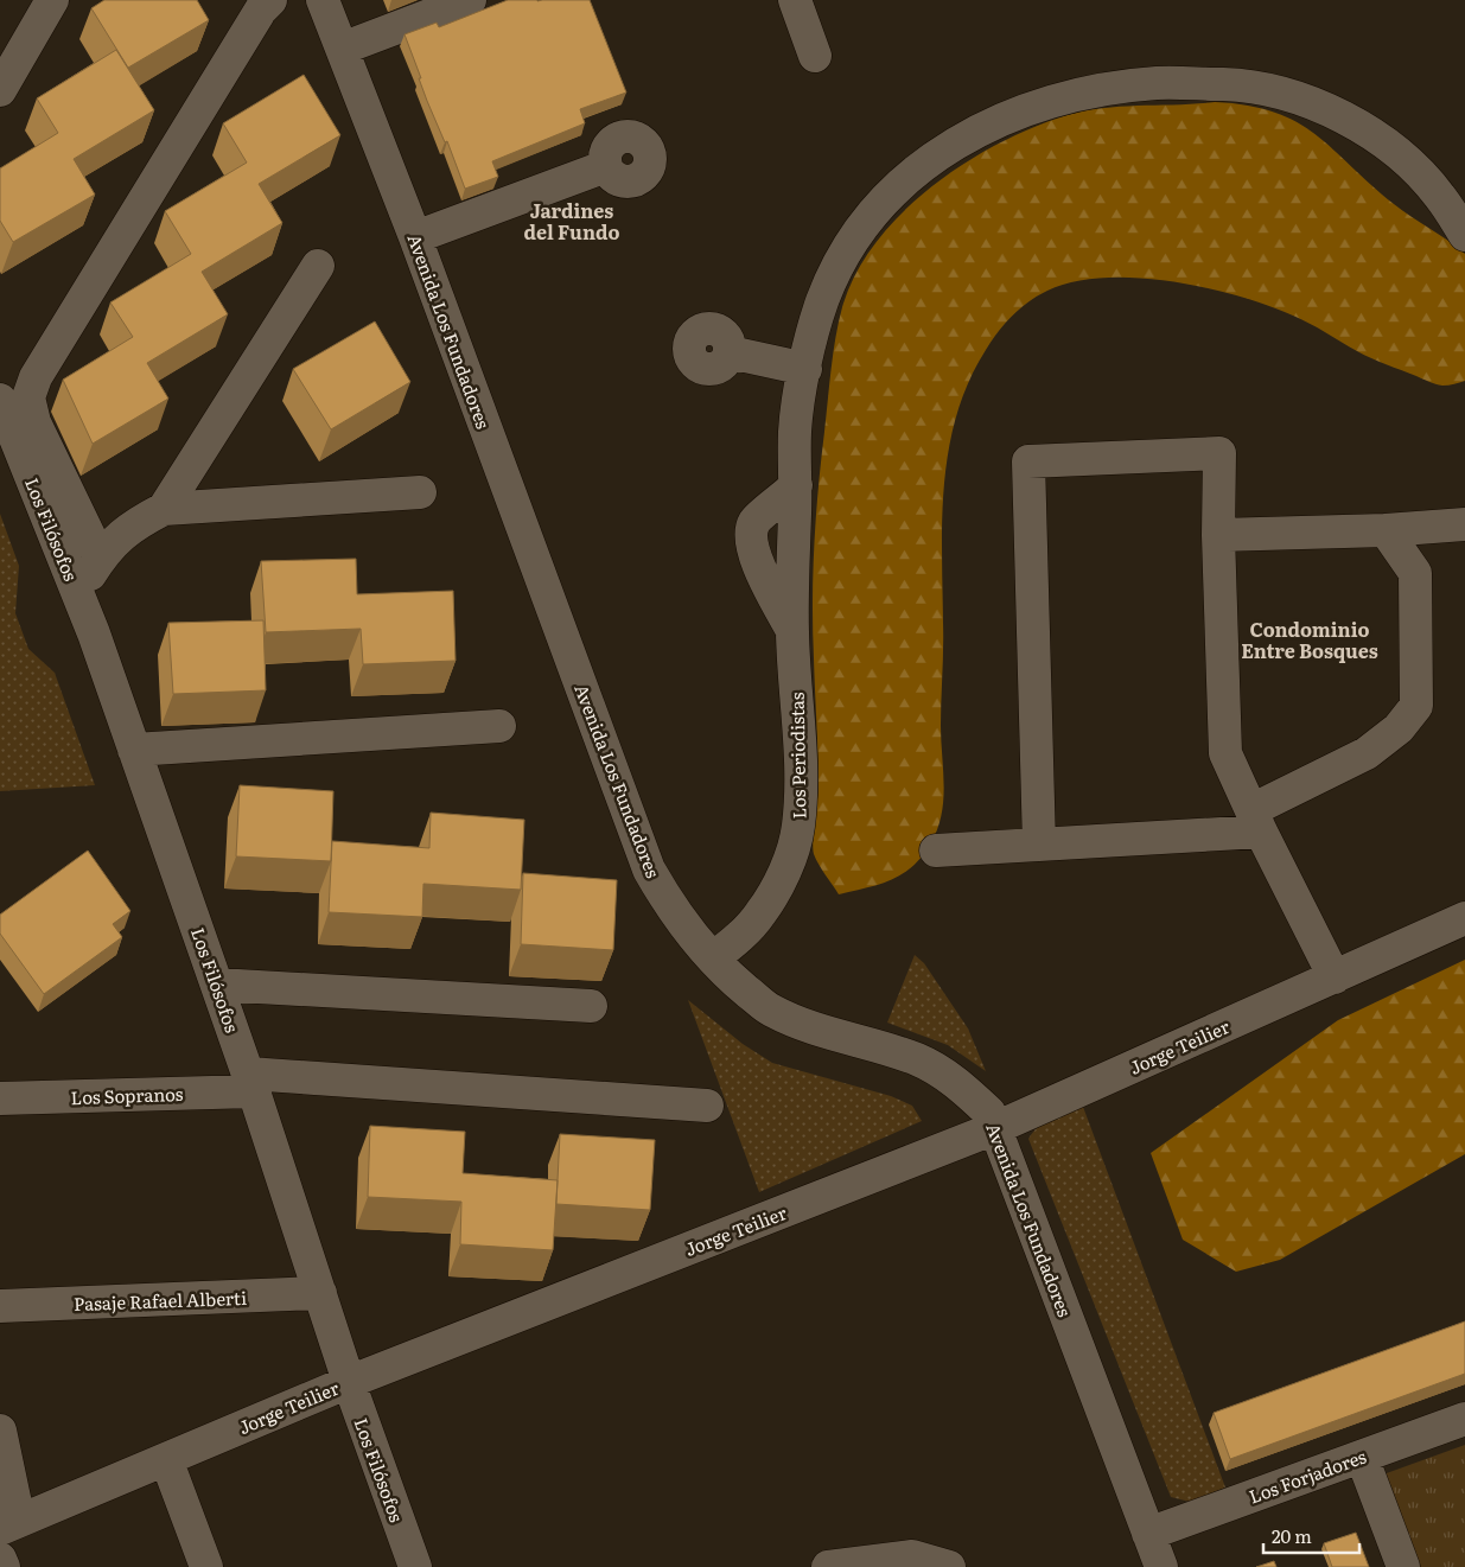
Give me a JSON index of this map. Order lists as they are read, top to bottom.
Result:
{
  "streets": {
    "street": [
      "Avenida Los Fundadores",
      "Los Filósofos",
      "Los Periodistas",
      "Jorge Teilier",
      "Los Sopranos",
      "Pasaje Rafael Alberti",
      "Los Forjadores"
    ]
  },
  "crossings": [
    ["Avenida Los Fundadores", "Los Periodistas"],
    ["Avenida Los Fundadores", "Jorge Teilier"],
    ["Avenida Los Fundadores", "Los Forjadores"],
    ["Los Filósofos", "Jorge Teilier"],
    ["Los Filósofos", "Los Sopranos"],
    ["Los Filósofos", "Pasaje Rafael Alberti"]
  ],
  "districts": ["Jardines del Fundo", "Condominio Entre Bosques"],
  "scale_bar": "20 m"
}
